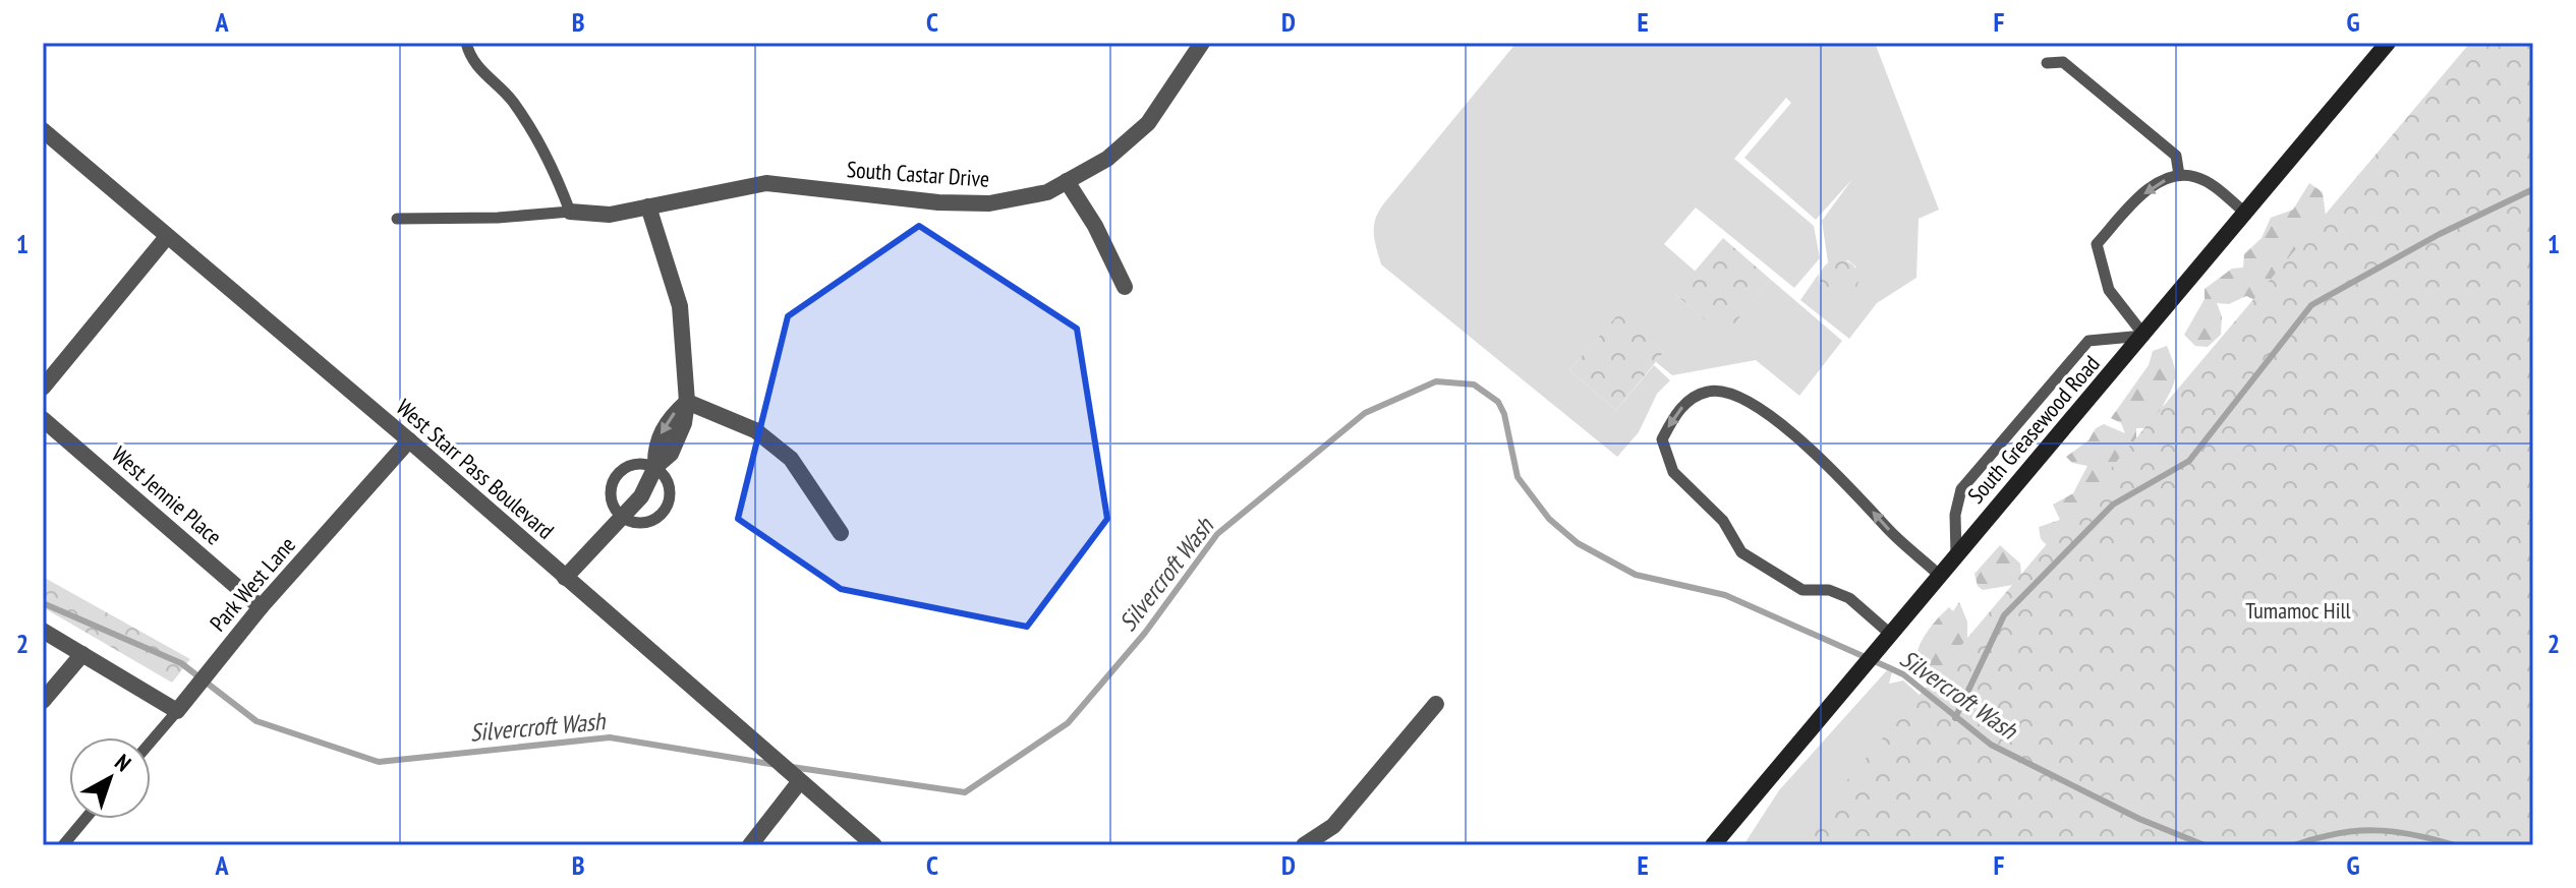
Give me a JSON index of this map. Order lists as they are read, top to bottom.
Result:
{
  "streets": {
    "main road": ["South Greasewood Road"],
    "street": [
      "South Castar Drive",
      "West Starr Pass Boulevard",
      "West Jennie Place",
      "Park West Lane"
    ]
  },
  "crossings": [
    ["West Starr Pass Boulevard", "Park West Lane"],
    ["West Jennie Place", "Park West Lane"]
  ],
  "water": ["Silvercroft Wash"],
  "parks": ["Tumamoc Hill"],
  "north": "top right",
  "grid": {
    "columns": [
      "A",
      "B",
      "C",
      "D",
      "E",
      "F",
      "G"
    ],
    "rows": ["1", "2"]
  }
}
